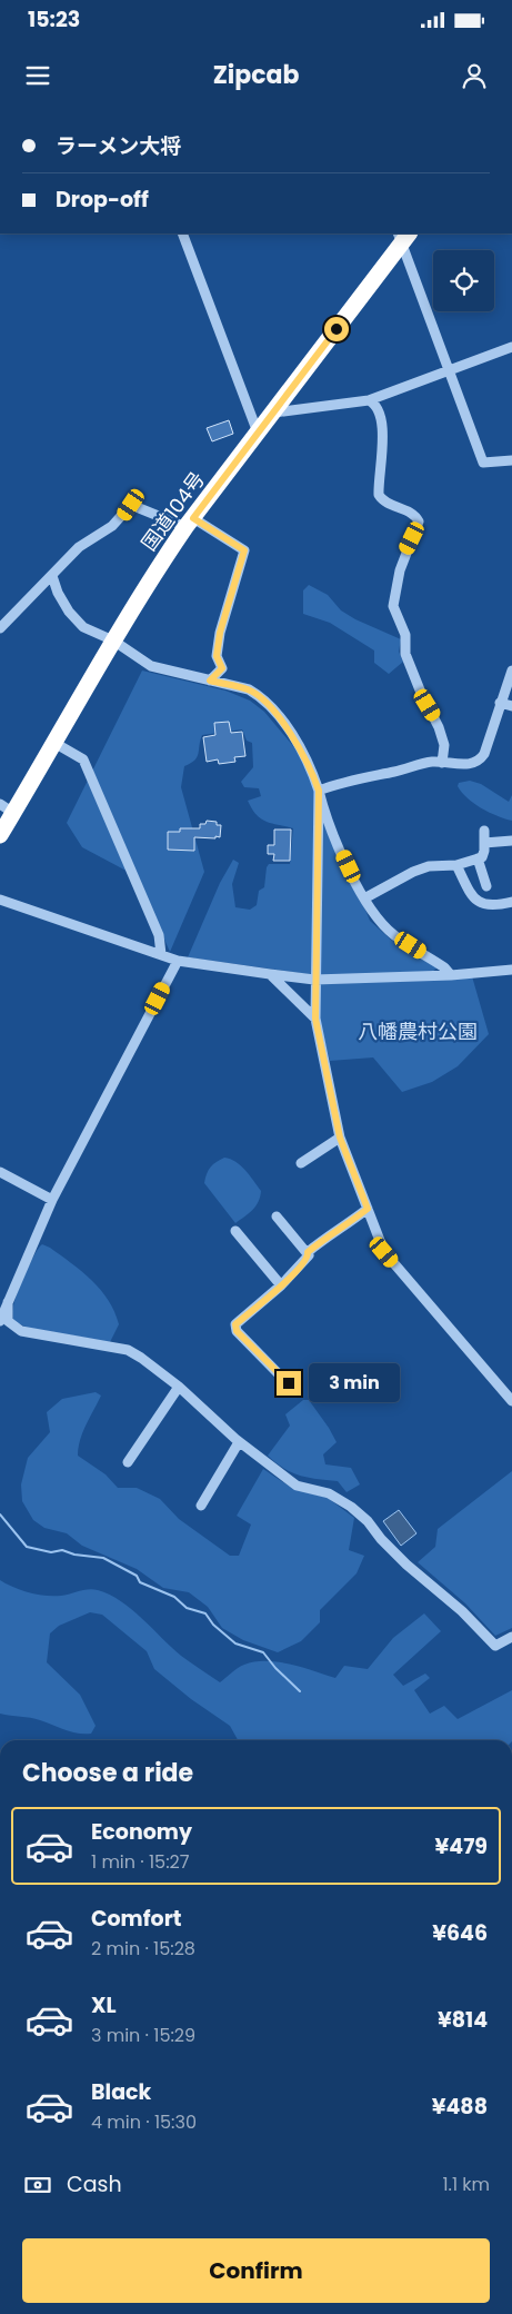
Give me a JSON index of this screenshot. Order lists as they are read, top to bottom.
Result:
{
  "streets": {
    "highway": ["国道104号"]
  },
  "parks": ["八幡農村公園"],
  "page": {
    "status": "15:23",
    "header": "Zipcab",
    "banner": ["ラーメン大将", "Drop-off"],
    "bubble": "3 min",
    "heading": "Choose a ride",
    "list": [
      {
        "name": "Economy",
        "note": "1 min · 15:27",
        "value": "¥479"
      },
      {
        "name": "Comfort",
        "note": "2 min · 15:28",
        "value": "¥646"
      },
      {
        "name": "XL",
        "note": "3 min · 15:29",
        "value": "¥814"
      },
      {
        "name": "Black",
        "note": "4 min · 15:30",
        "value": "¥488"
      }
    ],
    "pay": ["Cash", "1.1 km"],
    "buttons": "Confirm"
  }
}
